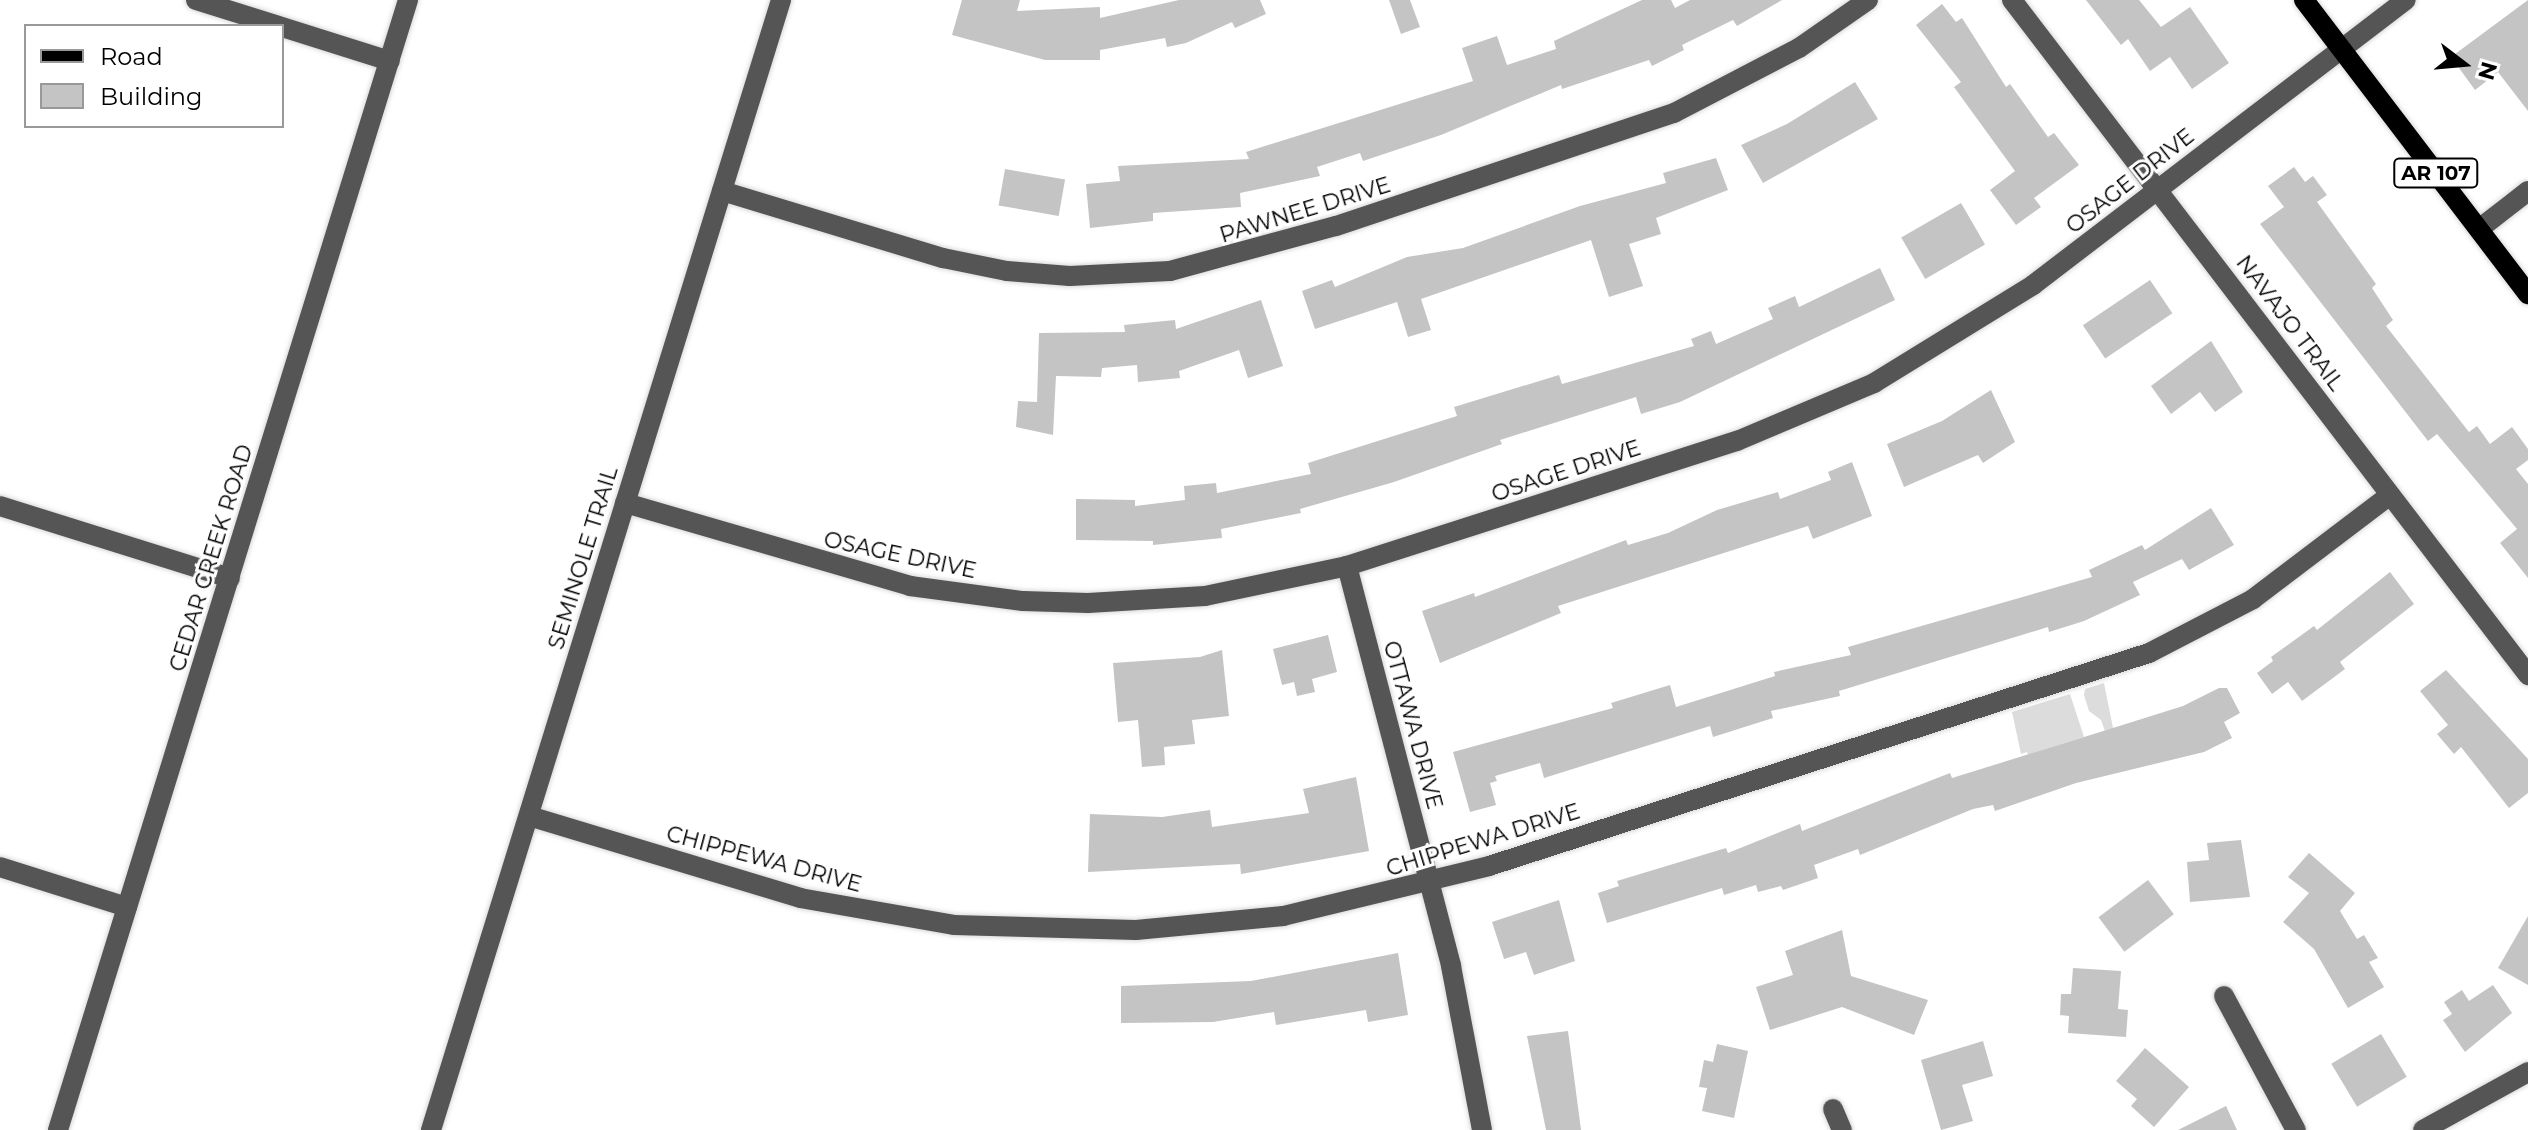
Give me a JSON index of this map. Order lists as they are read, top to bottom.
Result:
{
  "streets": {
    "main road": ["AR 107"],
    "street": [
      "OSAGE DRIVE",
      "PAWNEE DRIVE",
      "NAVAJO TRAIL",
      "CEDAR CREEK ROAD",
      "SEMINOLE TRAIL",
      "OTTAWA DRIVE",
      "CHIPPEWA DRIVE"
    ]
  },
  "crossings": [
    ["AR 107", "OSAGE DRIVE"],
    ["OSAGE DRIVE", "NAVAJO TRAIL"],
    ["OSAGE DRIVE", "SEMINOLE TRAIL"],
    ["OSAGE DRIVE", "OTTAWA DRIVE"],
    ["PAWNEE DRIVE", "SEMINOLE TRAIL"],
    ["NAVAJO TRAIL", "CHIPPEWA DRIVE"],
    ["SEMINOLE TRAIL", "CHIPPEWA DRIVE"],
    ["OTTAWA DRIVE", "CHIPPEWA DRIVE"]
  ],
  "legend": ["Road", "Building"],
  "north": "right"
}
